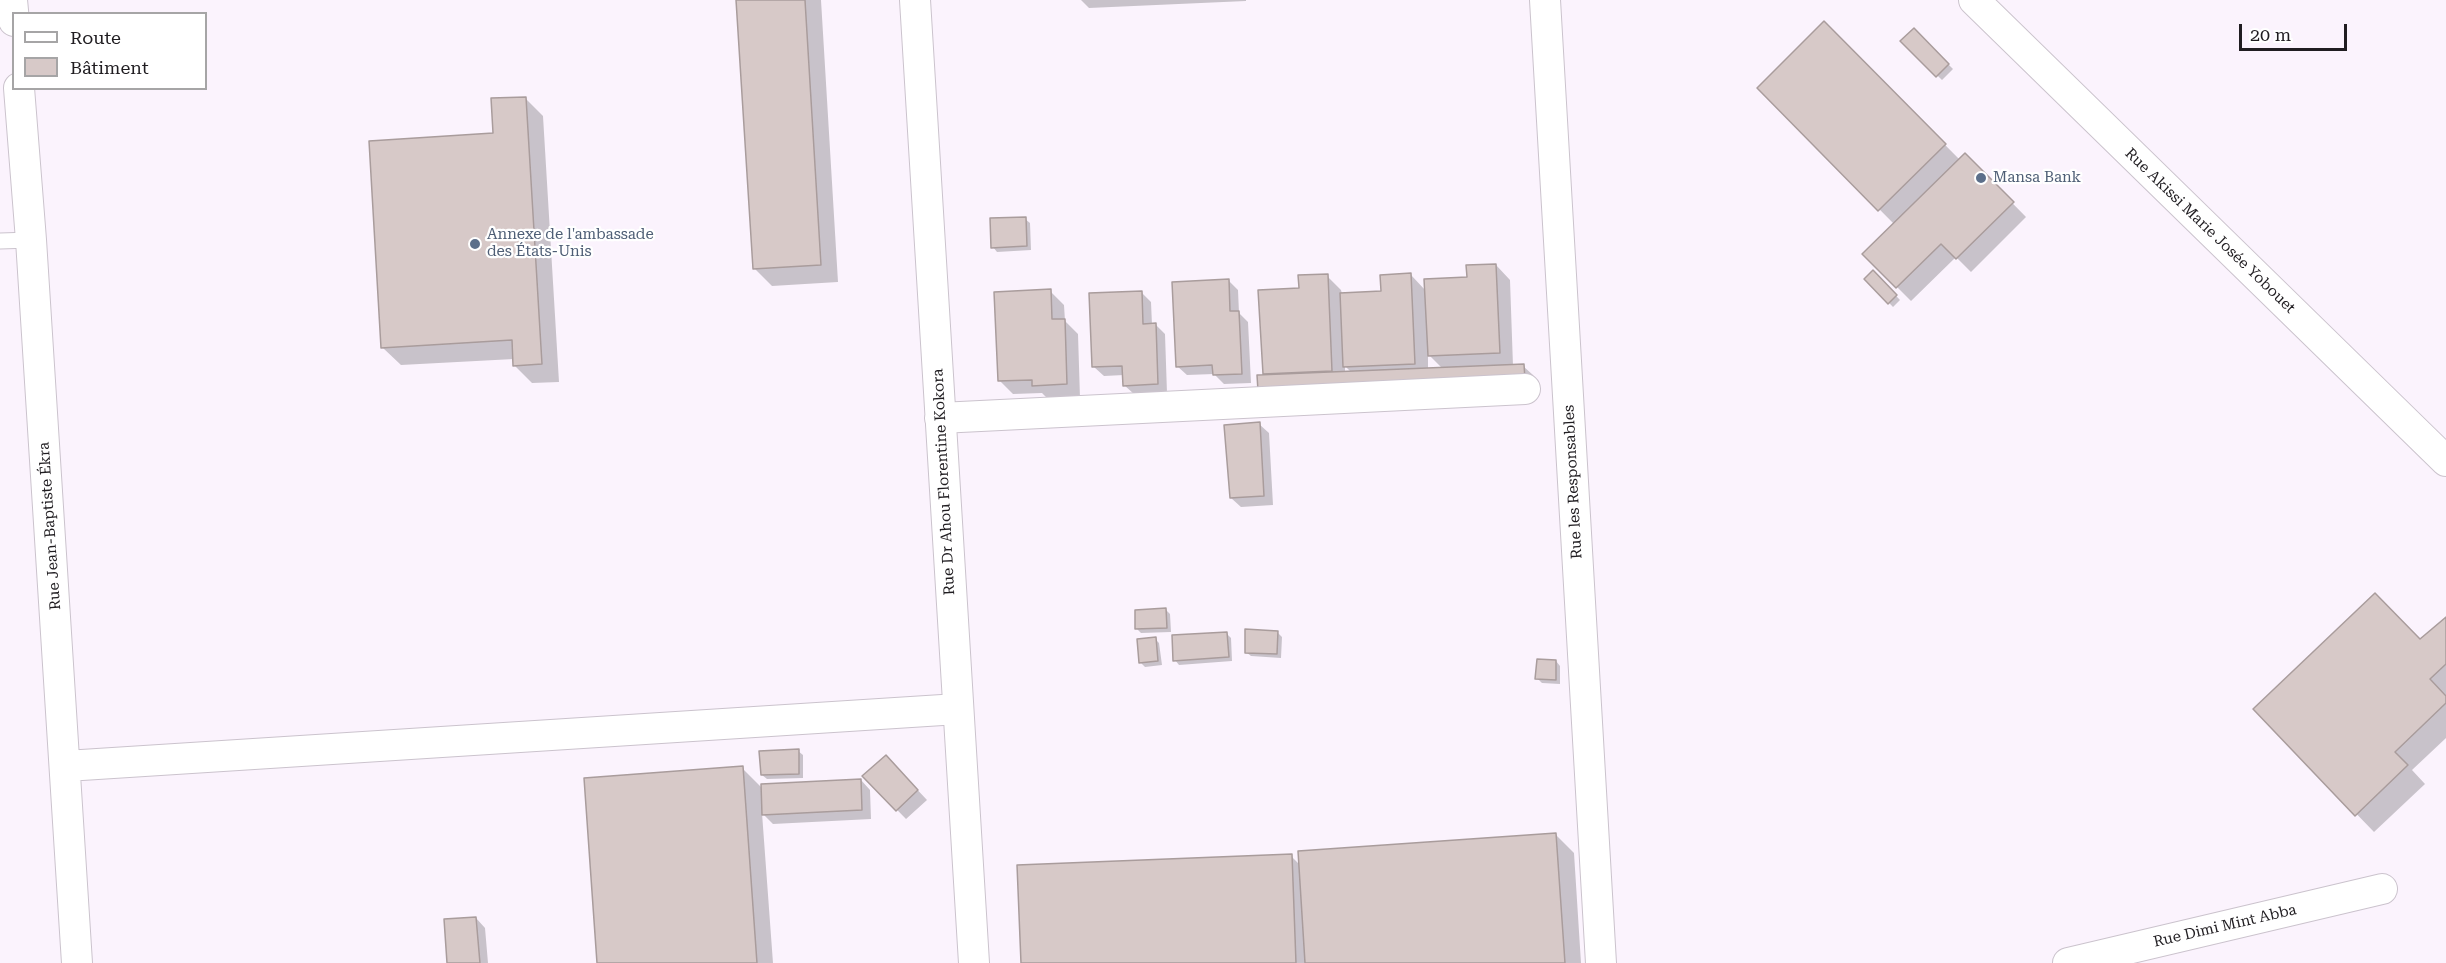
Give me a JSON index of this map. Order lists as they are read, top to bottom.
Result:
{
  "streets": {
    "street": [
      "Rue Akissi Marie Josée Yobouet",
      "Rue Dr Ahou Florentine Kokora",
      "Rue les Responsables",
      "Rue Jean-Baptiste Ékra",
      "Rue Dimi Mint Abba"
    ]
  },
  "places": ["Mansa Bank", "Annexe de l'ambassade des États-Unis"],
  "legend": ["Route", "Bâtiment"],
  "scale_bar": "20 m"
}
